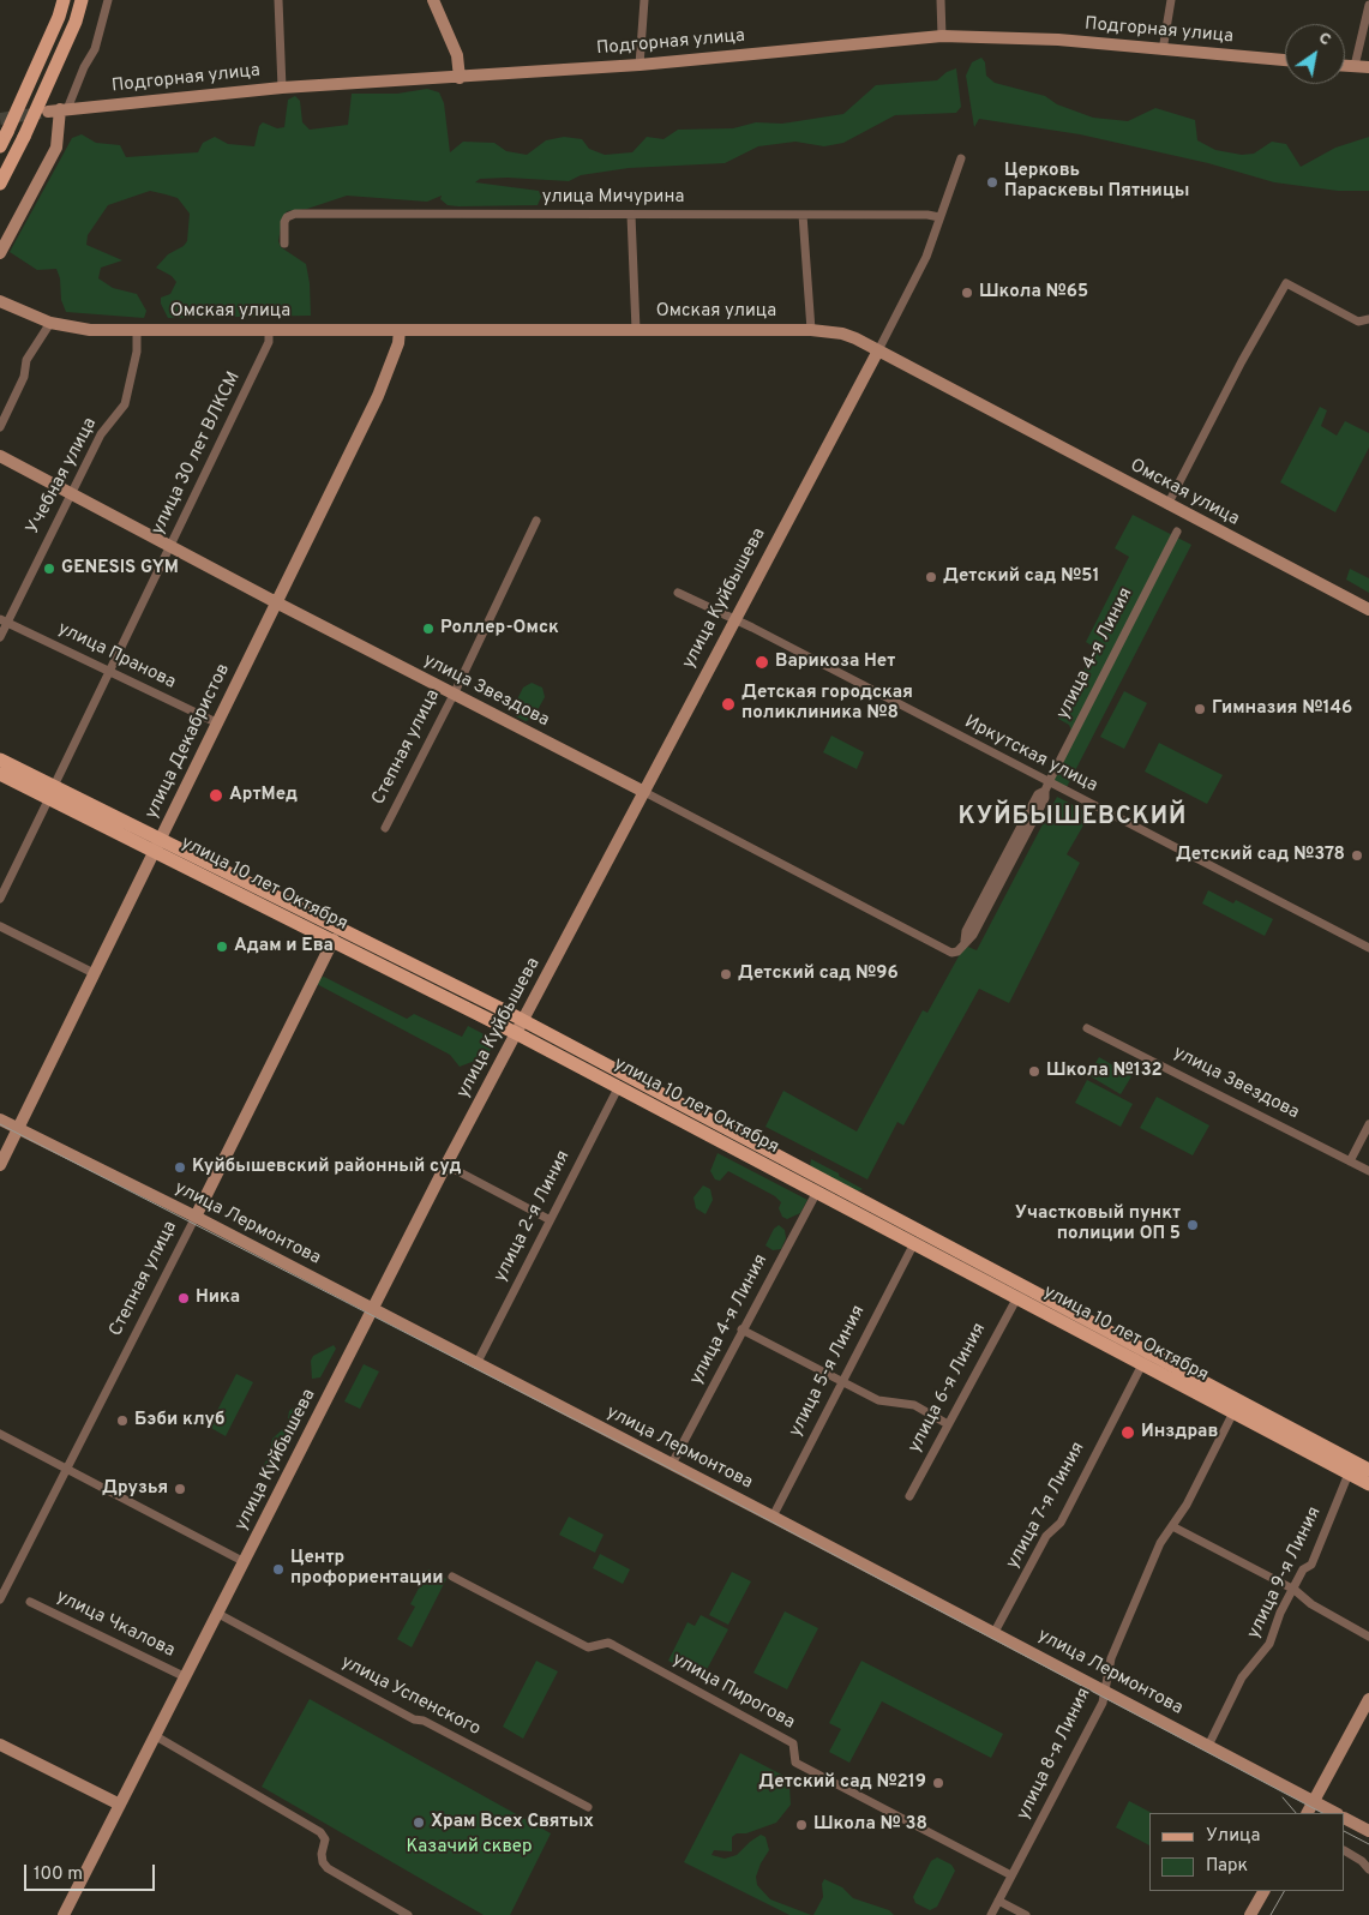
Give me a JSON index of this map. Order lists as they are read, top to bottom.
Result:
{
  "streets": {
    "main road": [
      "Подгорная улица",
      "Омская улица",
      "улица Куйбышева",
      "улица Звездова",
      "улица Декабристов",
      "Степная улица",
      "улица 10 лет Октября",
      "улица Лермонтова"
    ],
    "street": [
      "улица Мичурина",
      "улица 30 лет ВЛКСМ",
      "Учебная улица",
      "улица 4-я Линия",
      "улица Пранова",
      "Иркутская улица",
      "улица 2-я Линия",
      "улица 5-я Линия",
      "улица 6-я Линия",
      "улица 7-я Линия",
      "улица 9-я Линия",
      "улица Чкалова",
      "улица Пирогова",
      "улица Успенского",
      "улица 8-я Линия"
    ]
  },
  "crossings": [
    ["улица Мичурина", "улица Куйбышева"],
    ["Омская улица", "улица 30 лет ВЛКСМ"],
    ["Омская улица", "Учебная улица"],
    ["Омская улица", "улица Куйбышева"],
    ["Омская улица", "улица Декабристов"],
    ["улица 30 лет ВЛКСМ", "улица Пранова"],
    ["улица 30 лет ВЛКСМ", "улица Звездова"],
    ["улица 30 лет ВЛКСМ", "улица 10 лет Октября"],
    ["Учебная улица", "улица Пранова"],
    ["Учебная улица", "улица Звездова"],
    ["улица Куйбышева", "улица Звездова"],
    ["улица Куйбышева", "Иркутская улица"],
    ["улица Куйбышева", "улица 10 лет Октября"],
    ["улица Куйбышева", "улица Лермонтова"],
    ["улица Куйбышева", "улица Чкалова"],
    ["улица Куйбышева", "улица Успенского"],
    ["улица 4-я Линия", "улица Звездова"],
    ["улица 4-я Линия", "Иркутская улица"],
    ["улица 4-я Линия", "улица 10 лет Октября"],
    ["улица 4-я Линия", "улица Лермонтова"],
    ["улица Пранова", "улица Декабристов"],
    ["улица Звездова", "улица Декабристов"],
    ["улица Звездова", "Степная улица"],
    ["улица Декабристов", "улица 10 лет Октября"],
    ["улица Декабристов", "улица Лермонтова"],
    ["Степная улица", "улица 10 лет Октября"],
    ["Степная улица", "улица Лермонтова"],
    ["улица 10 лет Октября", "улица 2-я Линия"],
    ["улица 10 лет Октября", "улица 5-я Линия"],
    ["улица 10 лет Октября", "улица 6-я Линия"],
    ["улица 10 лет Октября", "улица 7-я Линия"],
    ["улица 10 лет Октября", "улица 9-я Линия"],
    ["улица 10 лет Октября", "улица 8-я Линия"],
    ["улица 2-я Линия", "улица Лермонтова"],
    ["улица Лермонтова", "улица 5-я Линия"],
    ["улица Лермонтова", "улица 7-я Линия"],
    ["улица Лермонтова", "улица 9-я Линия"],
    ["улица Лермонтова", "улица 8-я Линия"],
    ["улица Пирогова", "улица 8-я Линия"]
  ],
  "districts": ["КУЙБЫШЕВСКИЙ"],
  "parks": ["Казачий сквер"],
  "places": [
    "Церковь Параскевы Пятницы",
    "Школа №65",
    "GENESIS GYM",
    "Детский сад №51",
    "Роллер-Омск",
    "Варикоза Нет",
    "Детская городская поликлиника №8",
    "Гимназия №146",
    "АртМед",
    "Детский сад №378",
    "Адам и Ева",
    "Детский сад №96",
    "Школа №132",
    "Куйбышевский районный суд",
    "Участковый пункт полиции ОП 5",
    "Ника",
    "Бэби клуб",
    "Инздрав",
    "Друзья",
    "Центр профориентации",
    "Детский сад №219",
    "Храм Всех Святых",
    "Школа № 38"
  ],
  "legend": ["Улица", "Парк"],
  "scale_bar": "100 m",
  "north": "top right"
}
